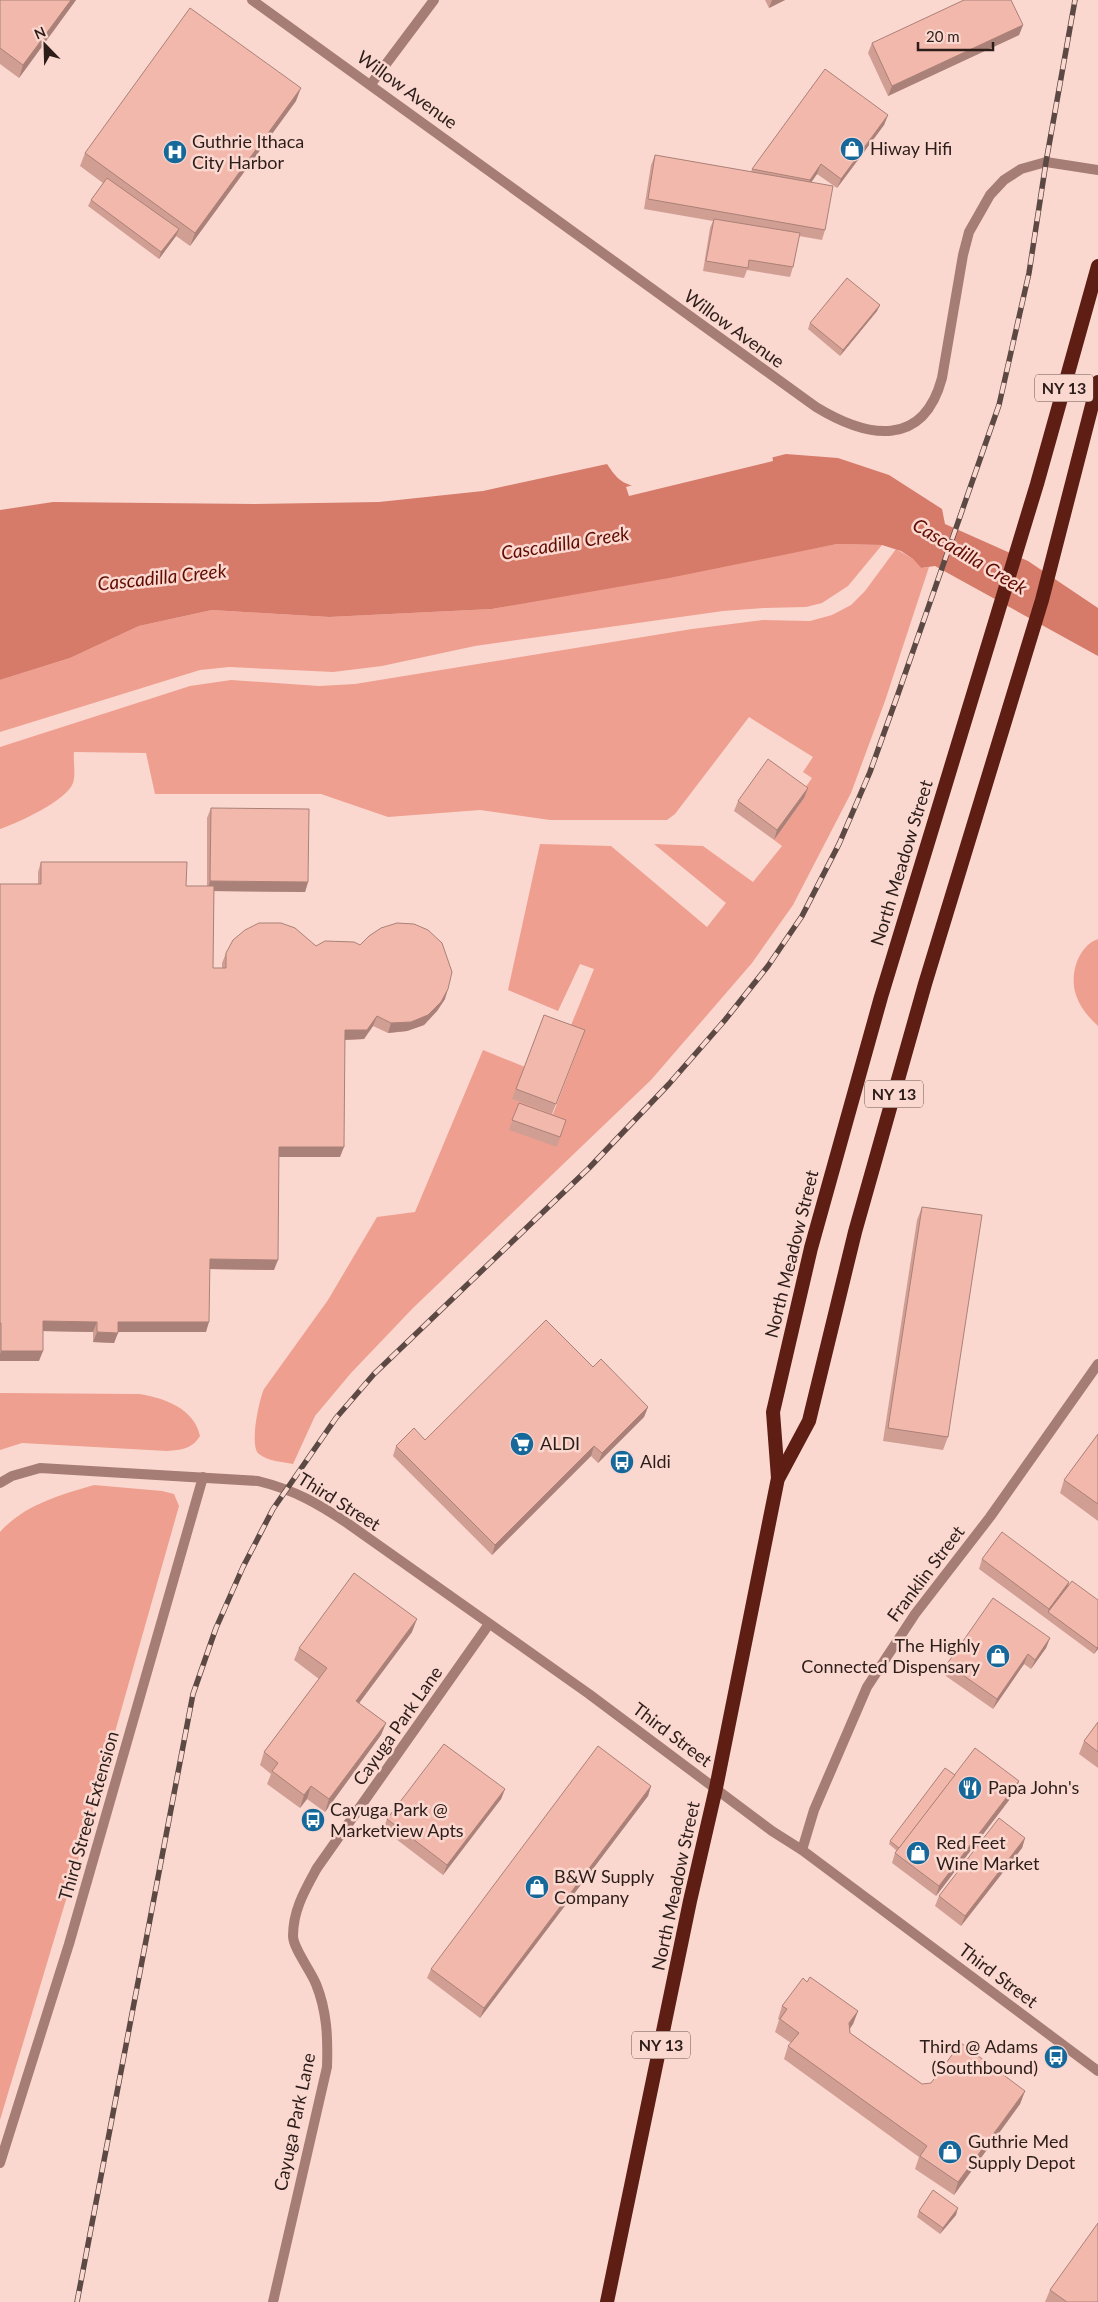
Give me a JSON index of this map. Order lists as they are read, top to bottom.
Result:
{
  "streets": {
    "highway": ["NY 13", "North Meadow Street"],
    "street": [
      "Willow Avenue",
      "Third Street",
      "Franklin Street",
      "Cayuga Park Lane",
      "Third Street Extension"
    ]
  },
  "crossings": [
    ["North Meadow Street", "Third Street"],
    ["Third Street", "Franklin Street"],
    ["Third Street", "Cayuga Park Lane"],
    ["Third Street", "Third Street Extension"]
  ],
  "water": ["Cascadilla Creek"],
  "places": {
    "shop": [
      "Hiway Hifi",
      "The Highly Connected Dispensary",
      "Red Feet Wine Market",
      "B&W Supply Company",
      "Guthrie Med Supply Depot"
    ],
    "hospital": ["Guthrie Ithaca City Harbor"],
    "supermarket": ["ALDI"],
    "bus stop": ["Aldi", "Cayuga Park @ Marketview Apts", "Third @ Adams (Southbound)"],
    "restaurant": ["Papa John's"]
  },
  "scale_bar": "20 m",
  "north": "top left"
}
